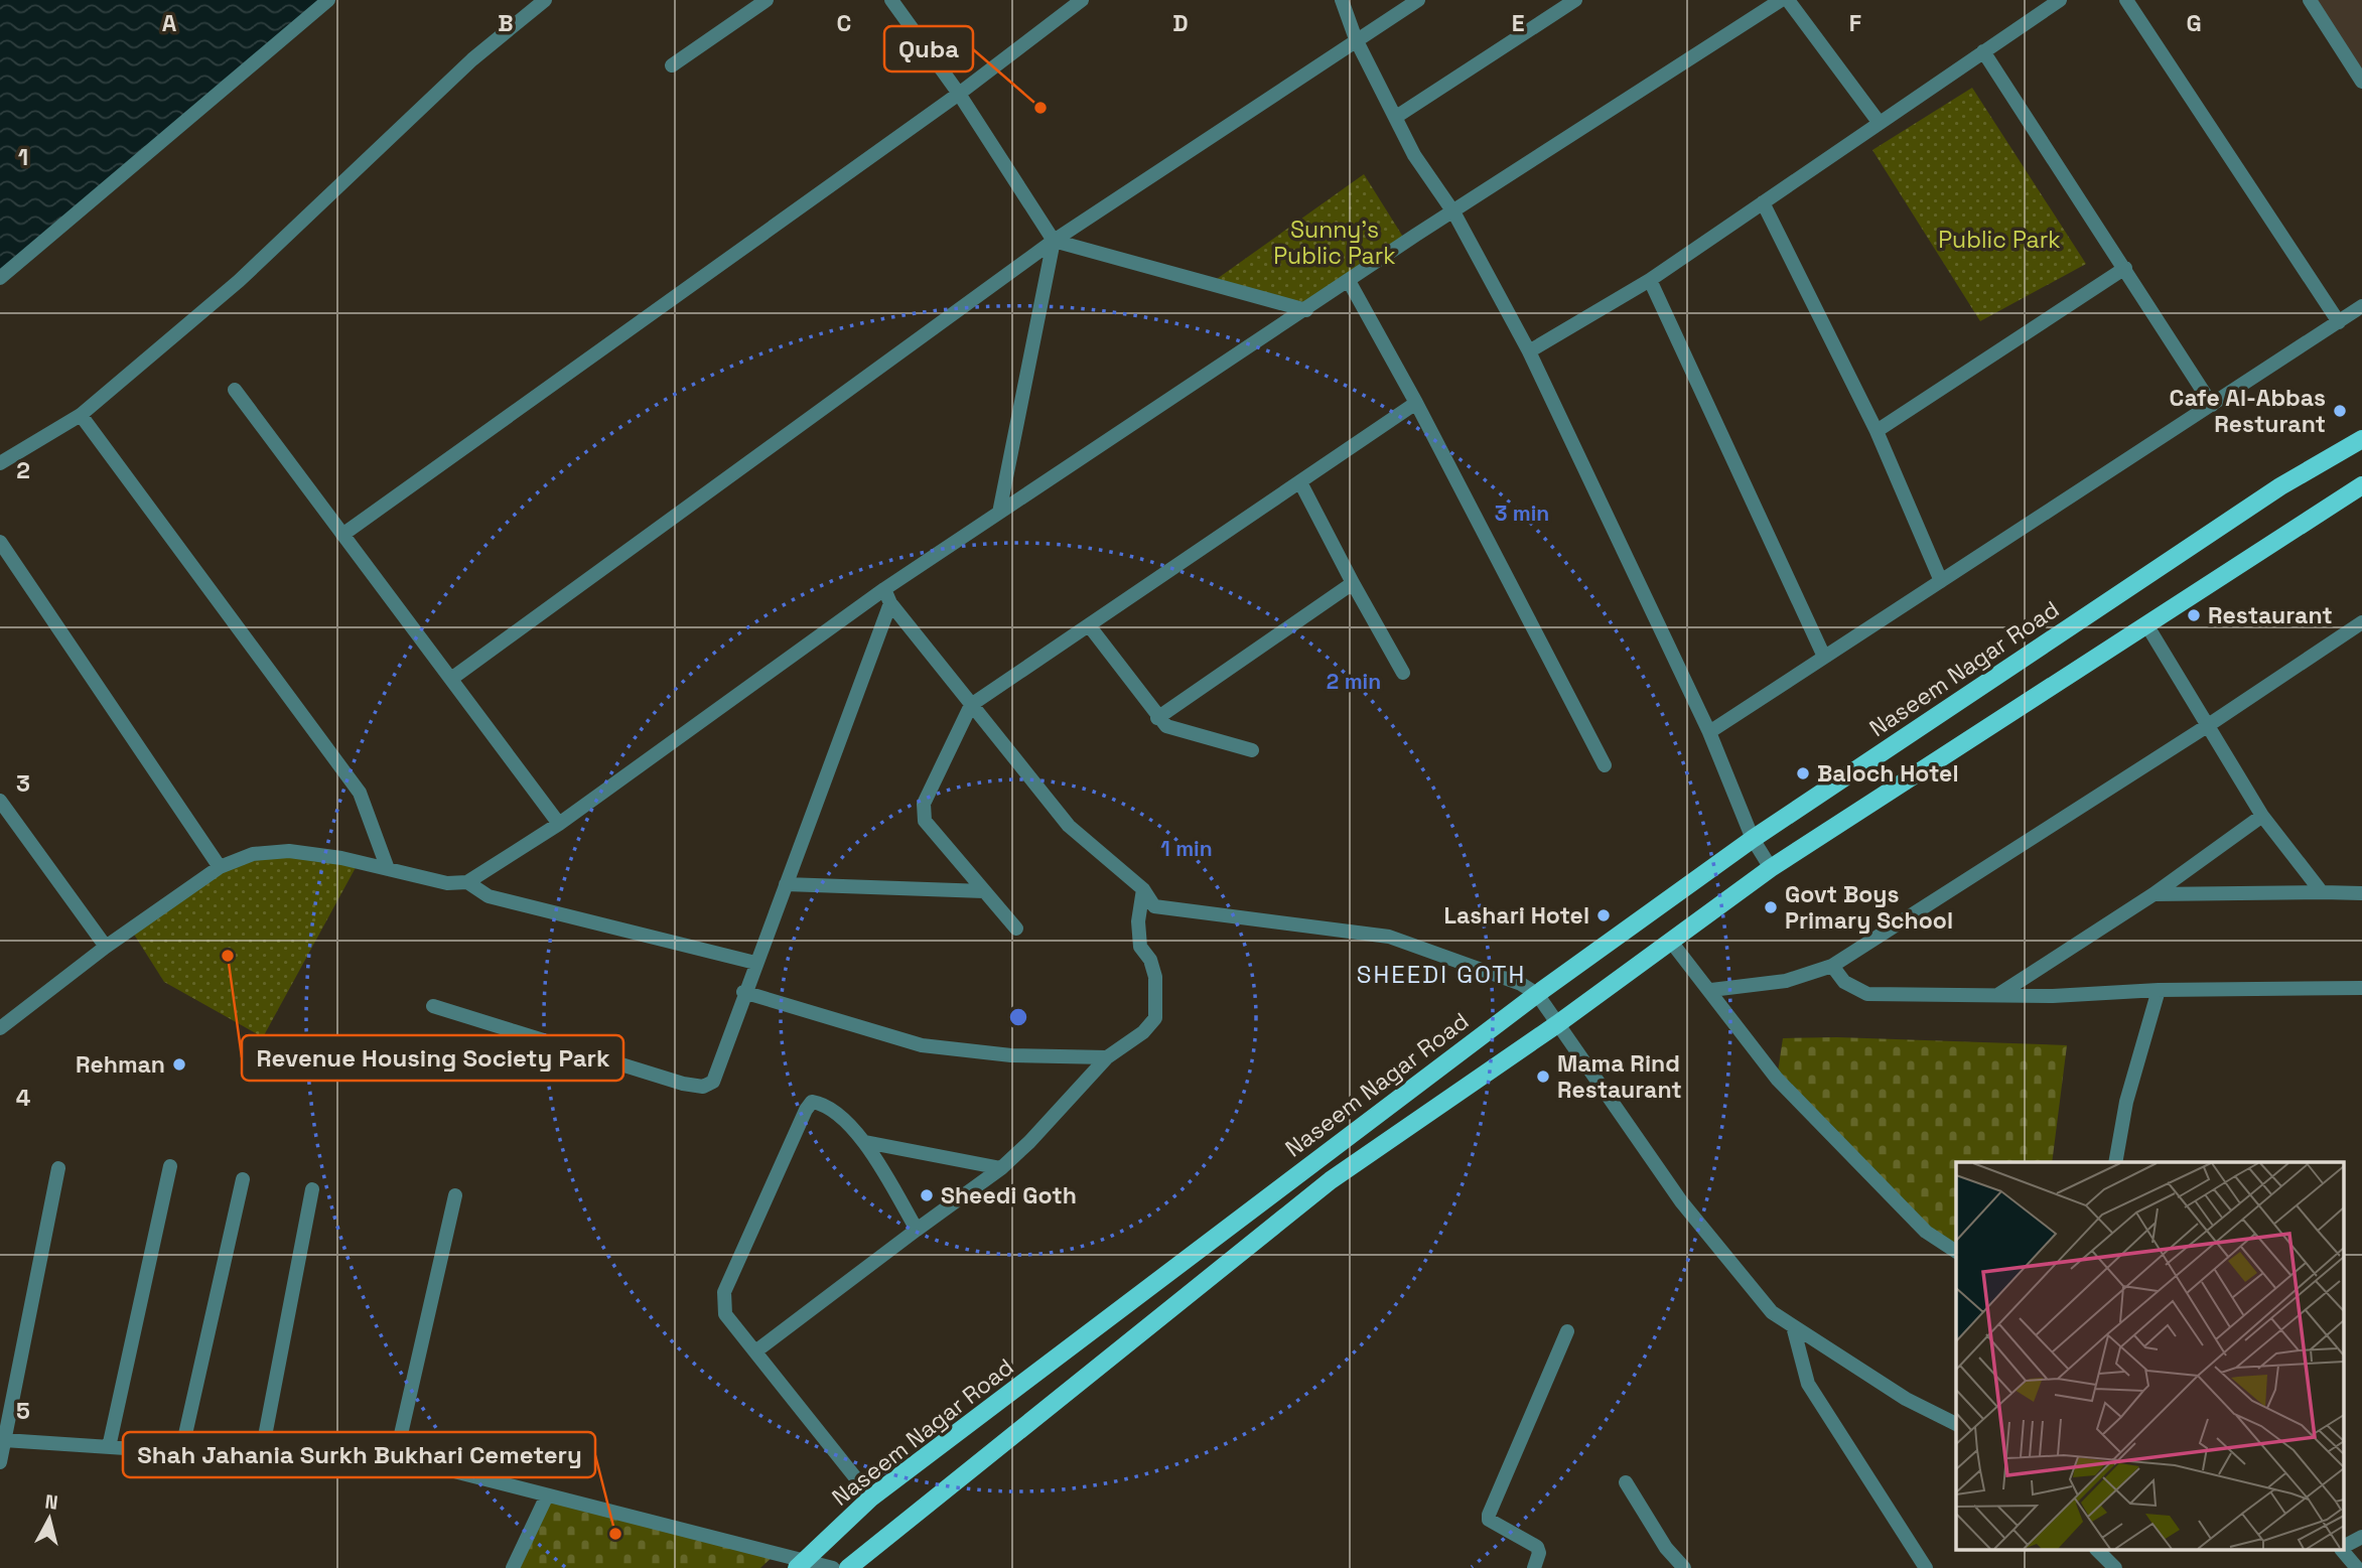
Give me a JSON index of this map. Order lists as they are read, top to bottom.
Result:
{
  "streets": {
    "main road": ["Naseem Nagar Road"]
  },
  "districts": ["SHEEDI GOTH"],
  "parks": ["Sunny's Public Park", "Public Park"],
  "places": [
    "Quba",
    "Cafe Al-Abbas Resturant",
    "Restaurant",
    "Baloch Hotel",
    "Govt Boys Primary School",
    "Lashari Hotel",
    "Revenue Housing Society Park",
    "Rehman",
    "Mama Rind Restaurant",
    "Sheedi Goth",
    "Shah Jahania Surkh Bukhari Cemetery"
  ],
  "north": "top",
  "grid": {
    "columns": [
      "A",
      "B",
      "C",
      "D",
      "E",
      "F",
      "G"
    ],
    "rows": [
      "1",
      "2",
      "3",
      "4",
      "5"
    ]
  },
  "rings": ["3 min", "2 min", "1 min"]
}
